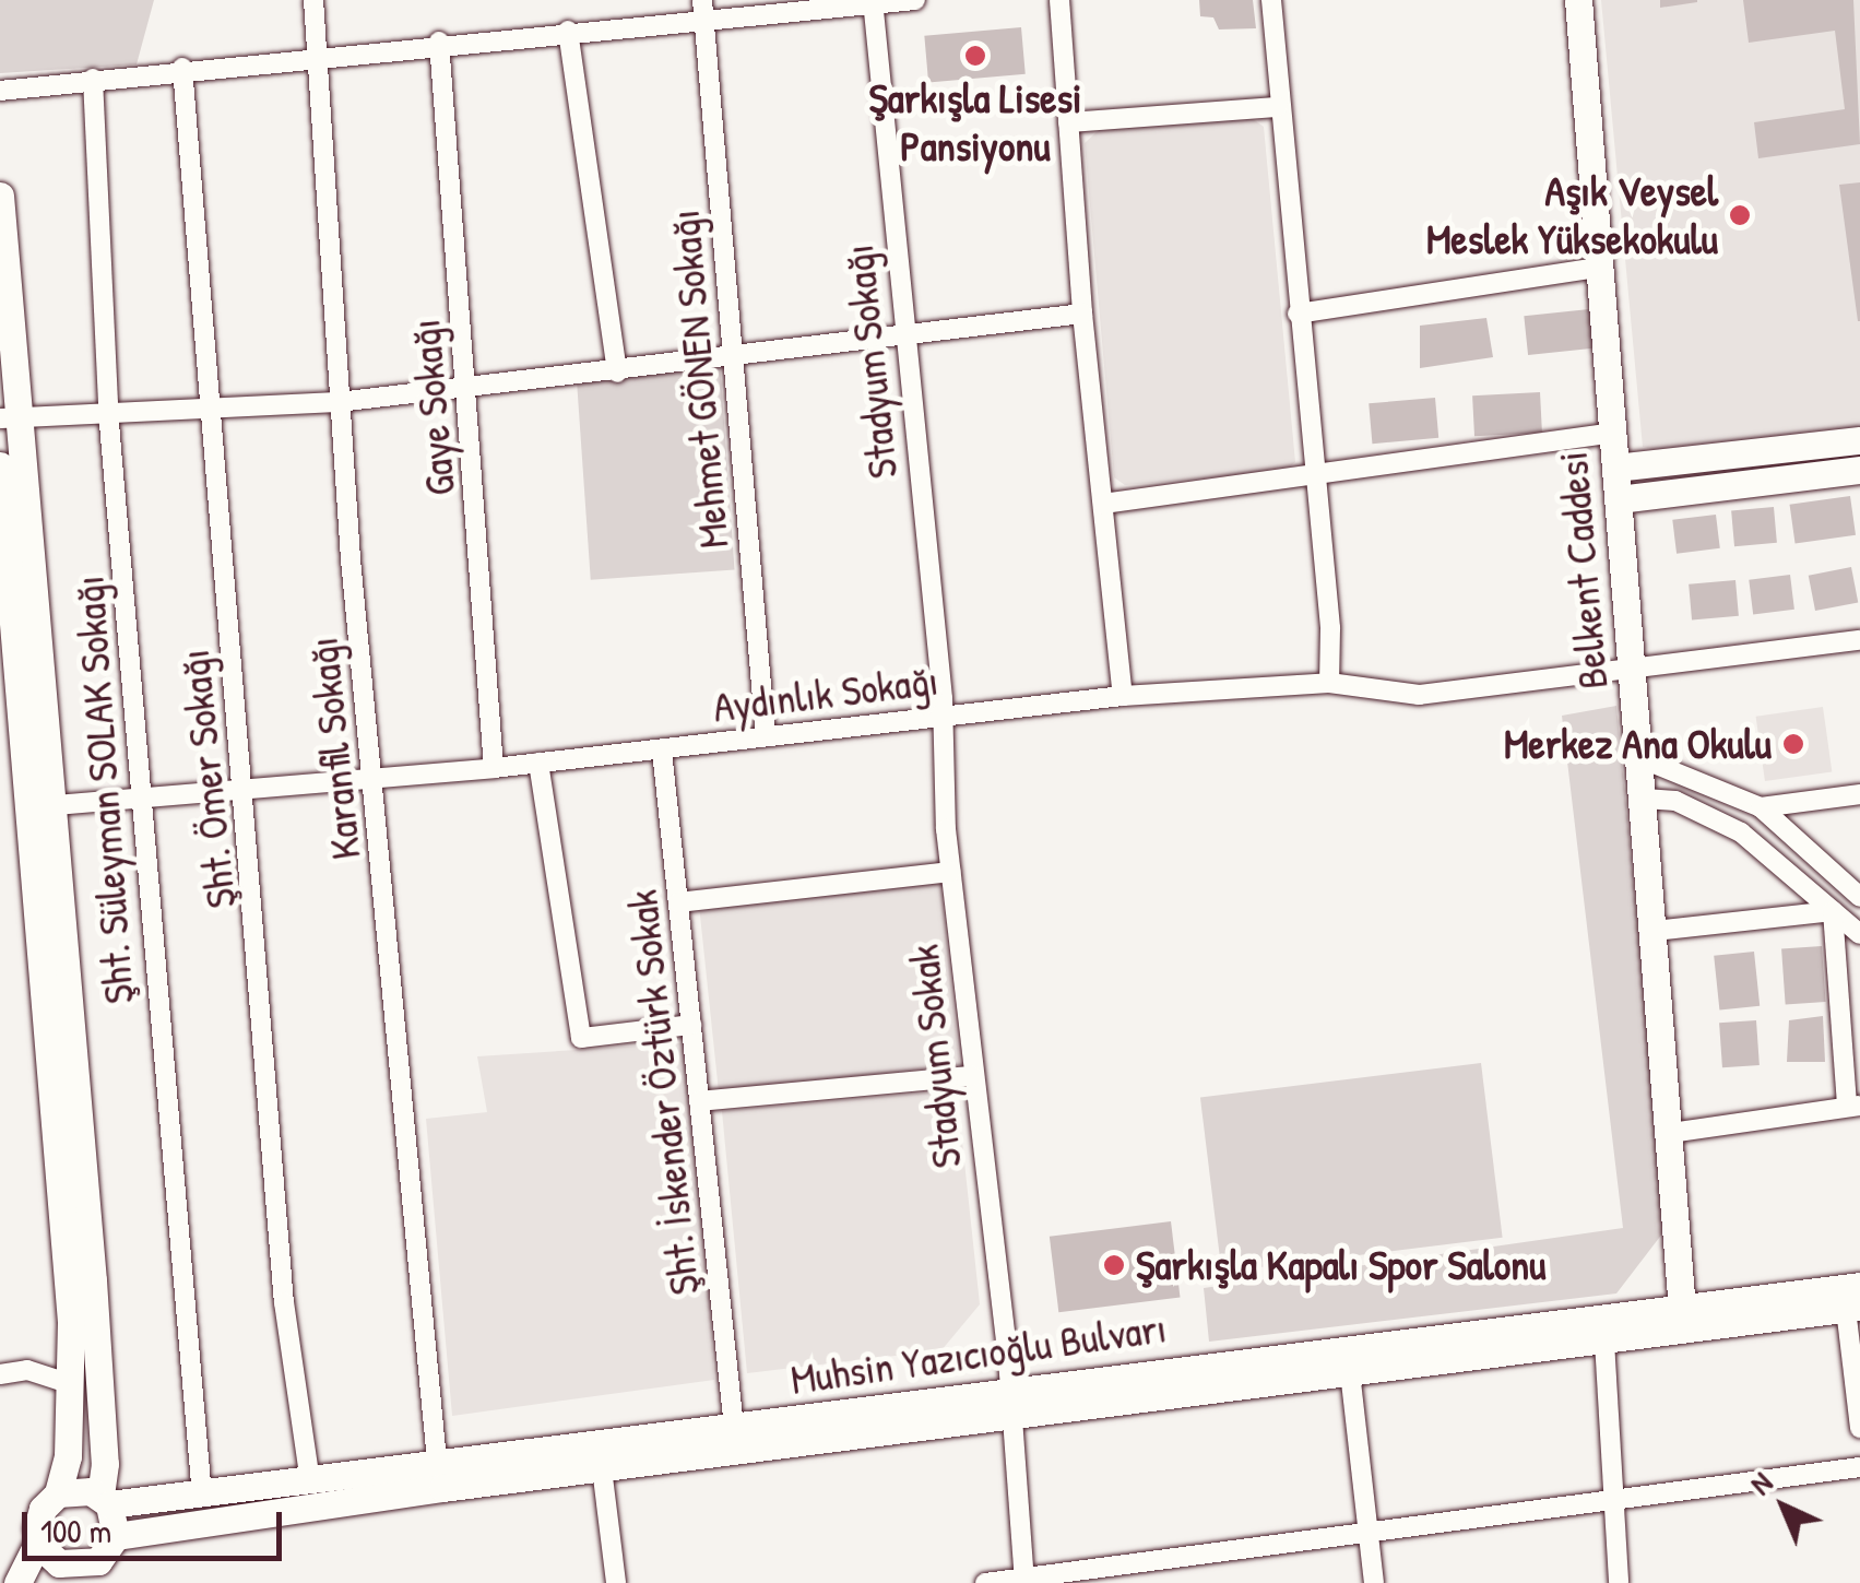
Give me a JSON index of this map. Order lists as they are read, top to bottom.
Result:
{
  "streets": {
    "street": [
      "Stadyum Sokağı",
      "Mehmet GÖNEN Sokağı",
      "Gaye Sokağı",
      "Belkent Caddesi",
      "Aydınlık Sokağı",
      "Karanfil Sokağı",
      "Şht. Ömer Sokağı",
      "Şht. Süleyman SOLAK Sokağı",
      "Stadyum Sokak",
      "Şht. İskender Öztürk Sokak",
      "Muhsin Yazıcıoğlu Bulvarı"
    ]
  },
  "crossings": [
    ["Stadyum Sokağı", "Aydınlık Sokağı"],
    ["Stadyum Sokağı", "Stadyum Sokak"],
    ["Mehmet GÖNEN Sokağı", "Aydınlık Sokağı"],
    ["Gaye Sokağı", "Aydınlık Sokağı"],
    ["Belkent Caddesi", "Aydınlık Sokağı"],
    ["Belkent Caddesi", "Muhsin Yazıcıoğlu Bulvarı"],
    ["Aydınlık Sokağı", "Karanfil Sokağı"],
    ["Aydınlık Sokağı", "Şht. Ömer Sokağı"],
    ["Aydınlık Sokağı", "Şht. Süleyman SOLAK Sokağı"],
    ["Aydınlık Sokağı", "Stadyum Sokak"],
    ["Aydınlık Sokağı", "Şht. İskender Öztürk Sokak"],
    ["Karanfil Sokağı", "Muhsin Yazıcıoğlu Bulvarı"],
    ["Şht. Ömer Sokağı", "Muhsin Yazıcıoğlu Bulvarı"],
    ["Şht. Süleyman SOLAK Sokağı", "Muhsin Yazıcıoğlu Bulvarı"],
    ["Stadyum Sokak", "Muhsin Yazıcıoğlu Bulvarı"],
    ["Şht. İskender Öztürk Sokak", "Muhsin Yazıcıoğlu Bulvarı"]
  ],
  "places": [
    "Şarkışla Lisesi Pansiyonu",
    "Aşık Veysel Meslek Yüksekokulu",
    "Merkez Ana Okulu",
    "Şarkışla Kapalı Spor Salonu"
  ],
  "scale_bar": "100 m",
  "north": "top left"
}
